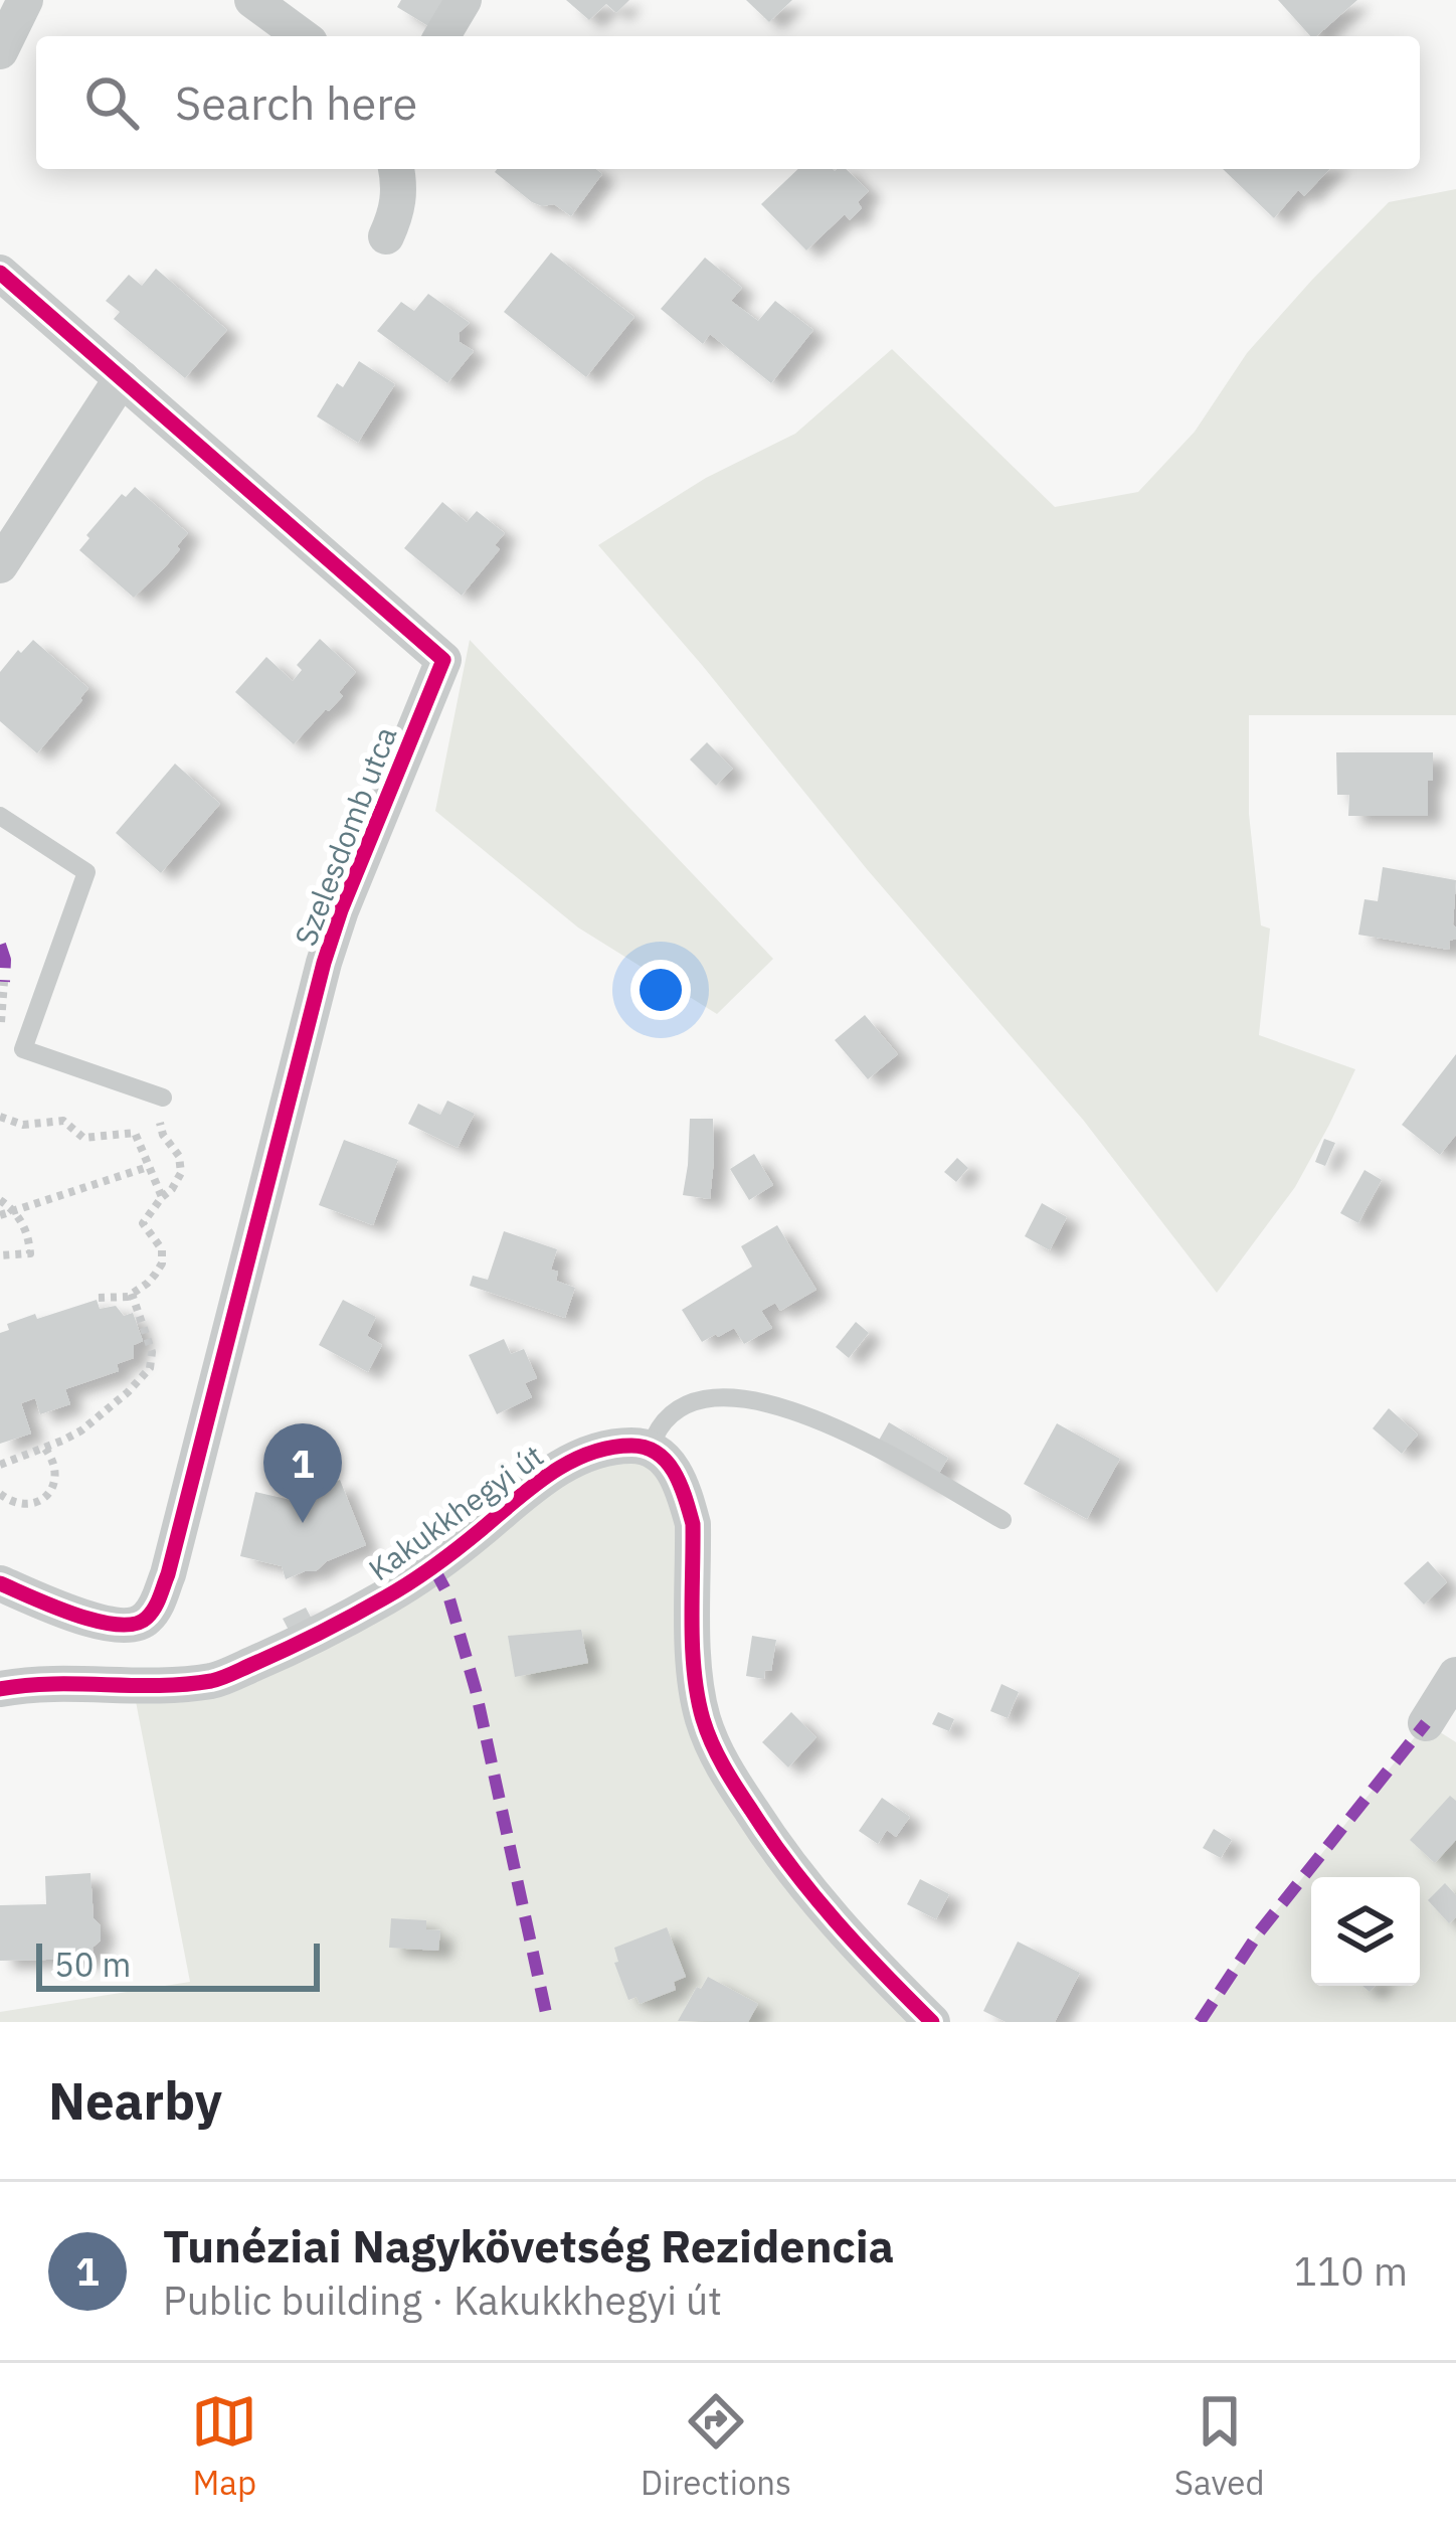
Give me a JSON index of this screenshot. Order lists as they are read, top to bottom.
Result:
{
  "streets": {
    "street": ["Szelesdomb utca", "Kakukkhegyi út"]
  },
  "scale_bar": "50 m",
  "page": {
    "search": "Search here",
    "pins": "1",
    "scale": "50 m",
    "heading": "Nearby",
    "list": [
      {
        "mark": "1",
        "name": "Tunéziai Nagykövetség Rezidencia",
        "note": "Public building · Kakukkhegyi út",
        "value": "110 m"
      }
    ],
    "nav": ["Map", "Directions", "Saved"]
  }
}
